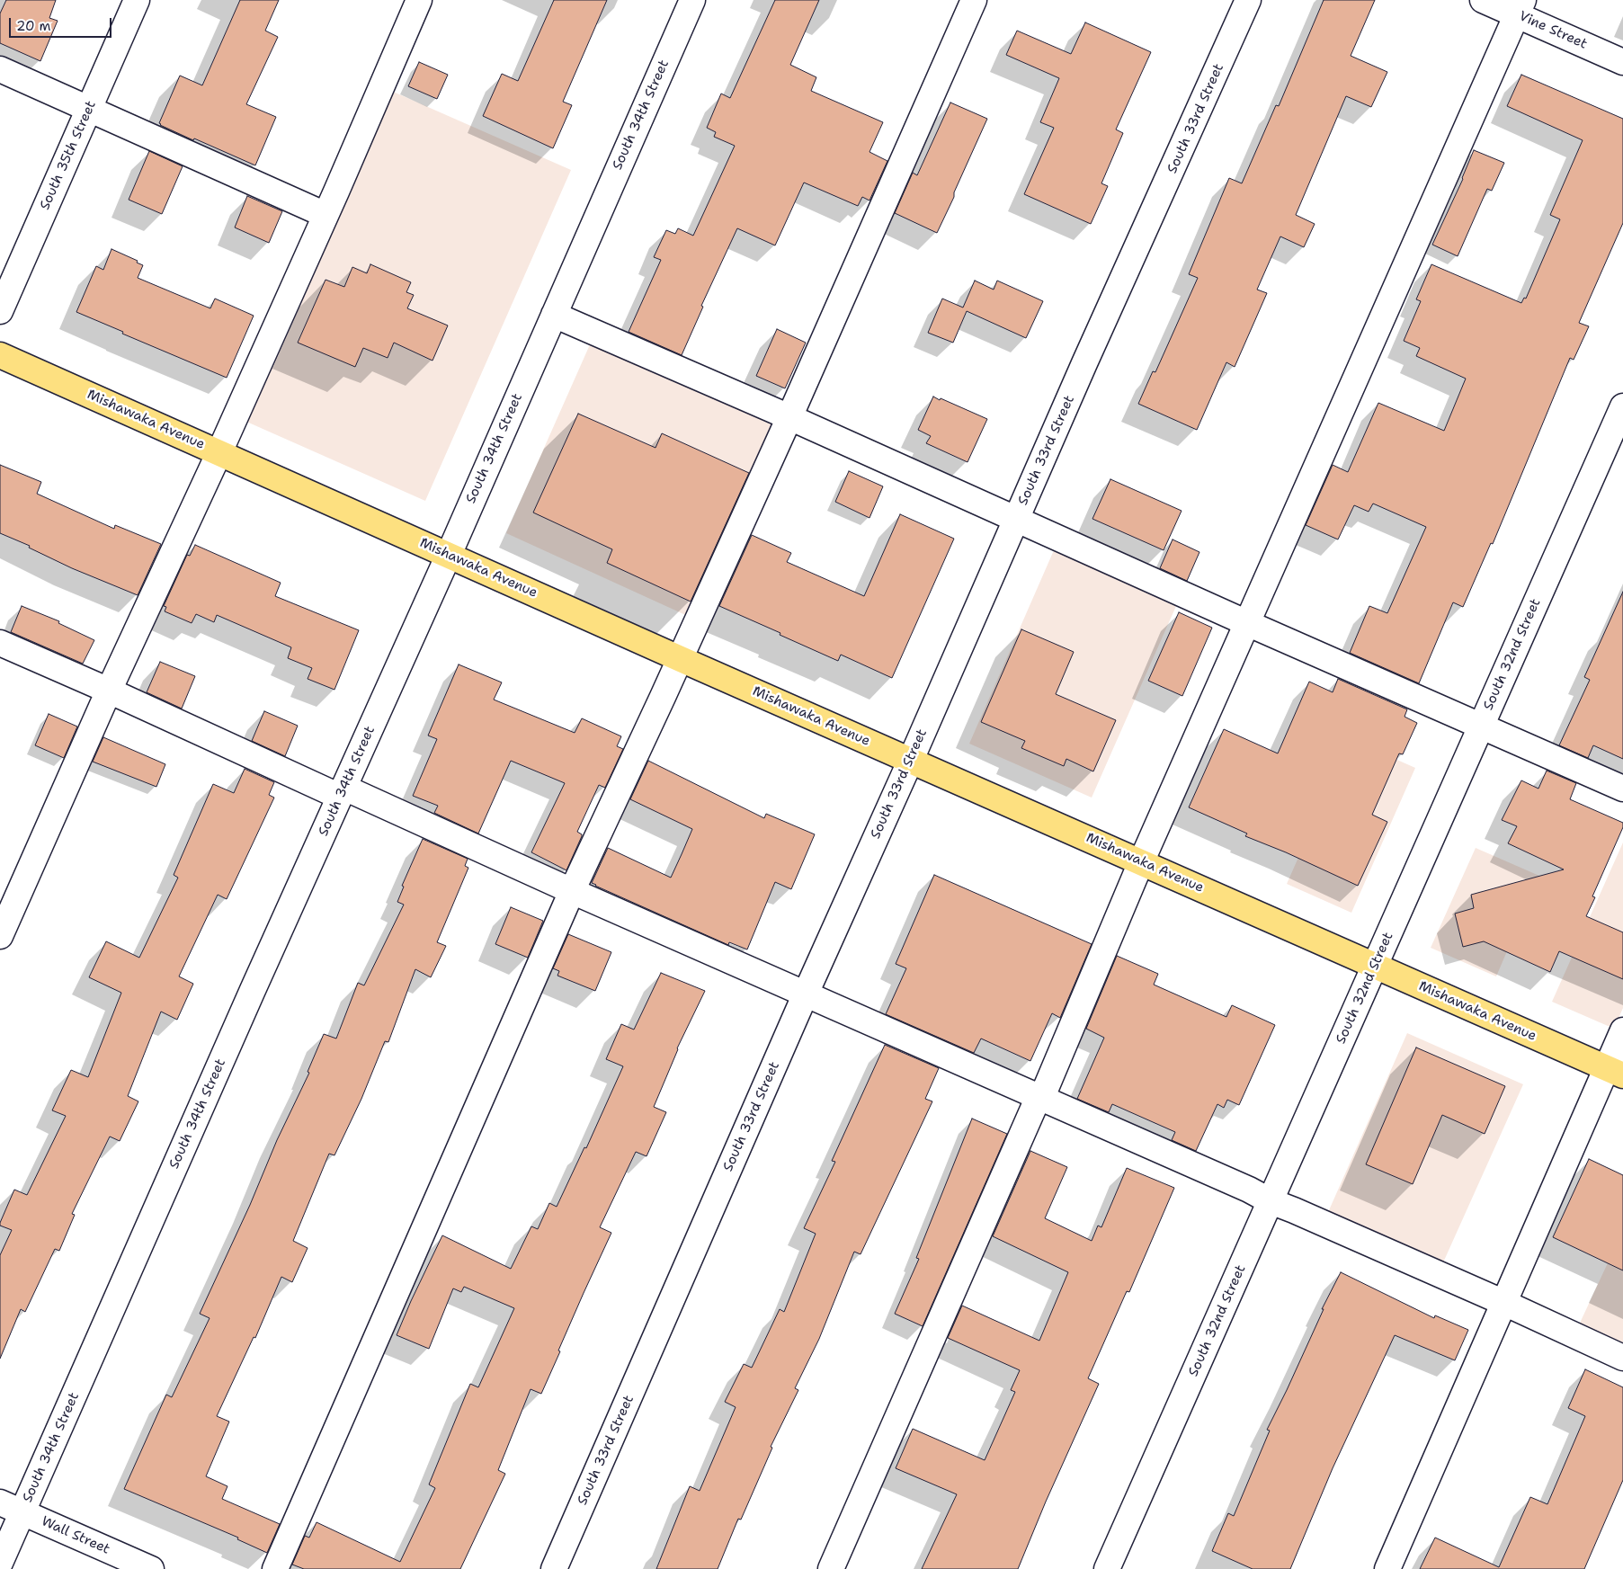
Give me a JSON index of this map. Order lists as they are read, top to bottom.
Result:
{
  "streets": {
    "main road": ["Mishawaka Avenue"],
    "street": [
      "Vine Street",
      "South 34th Street",
      "South 33rd Street",
      "South 35th Street",
      "South 32nd Street",
      "Wall Street"
    ]
  },
  "crossings": [
    ["South 34th Street", "Mishawaka Avenue"],
    ["South 34th Street", "Wall Street"],
    ["South 33rd Street", "Mishawaka Avenue"],
    ["Mishawaka Avenue", "South 32nd Street"]
  ],
  "scale_bar": "20 m"
}
